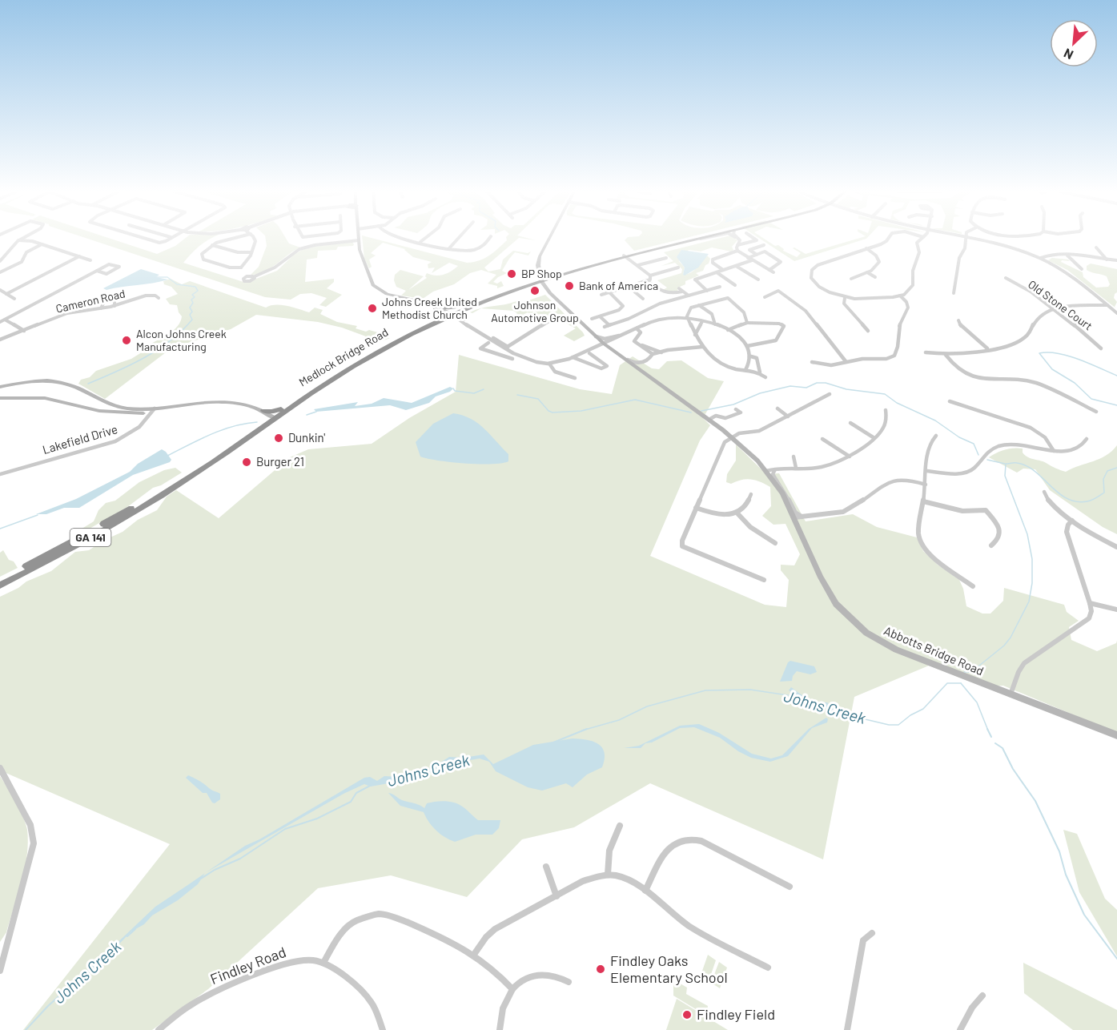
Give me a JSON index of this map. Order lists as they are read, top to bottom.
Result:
{
  "streets": {
    "highway": ["Medlock Bridge Road", "GA 141"],
    "street": [
      "Cameron Road",
      "Old Stone Court",
      "Lakefield Drive",
      "Abbotts Bridge Road",
      "Findley Road"
    ]
  },
  "crossings": [
    ["Medlock Bridge Road", "Abbotts Bridge Road"]
  ],
  "water": ["Johns Creek"],
  "places": [
    "BP Shop",
    "Bank of America",
    "Johnson Automotive Group",
    "Johns Creek United Methodist Church",
    "Alcon Johns Creek Manufacturing",
    "Dunkin'",
    "Burger 21",
    "Findley Oaks Elementary School",
    "Findley Field"
  ],
  "north": "bottom left"
}
